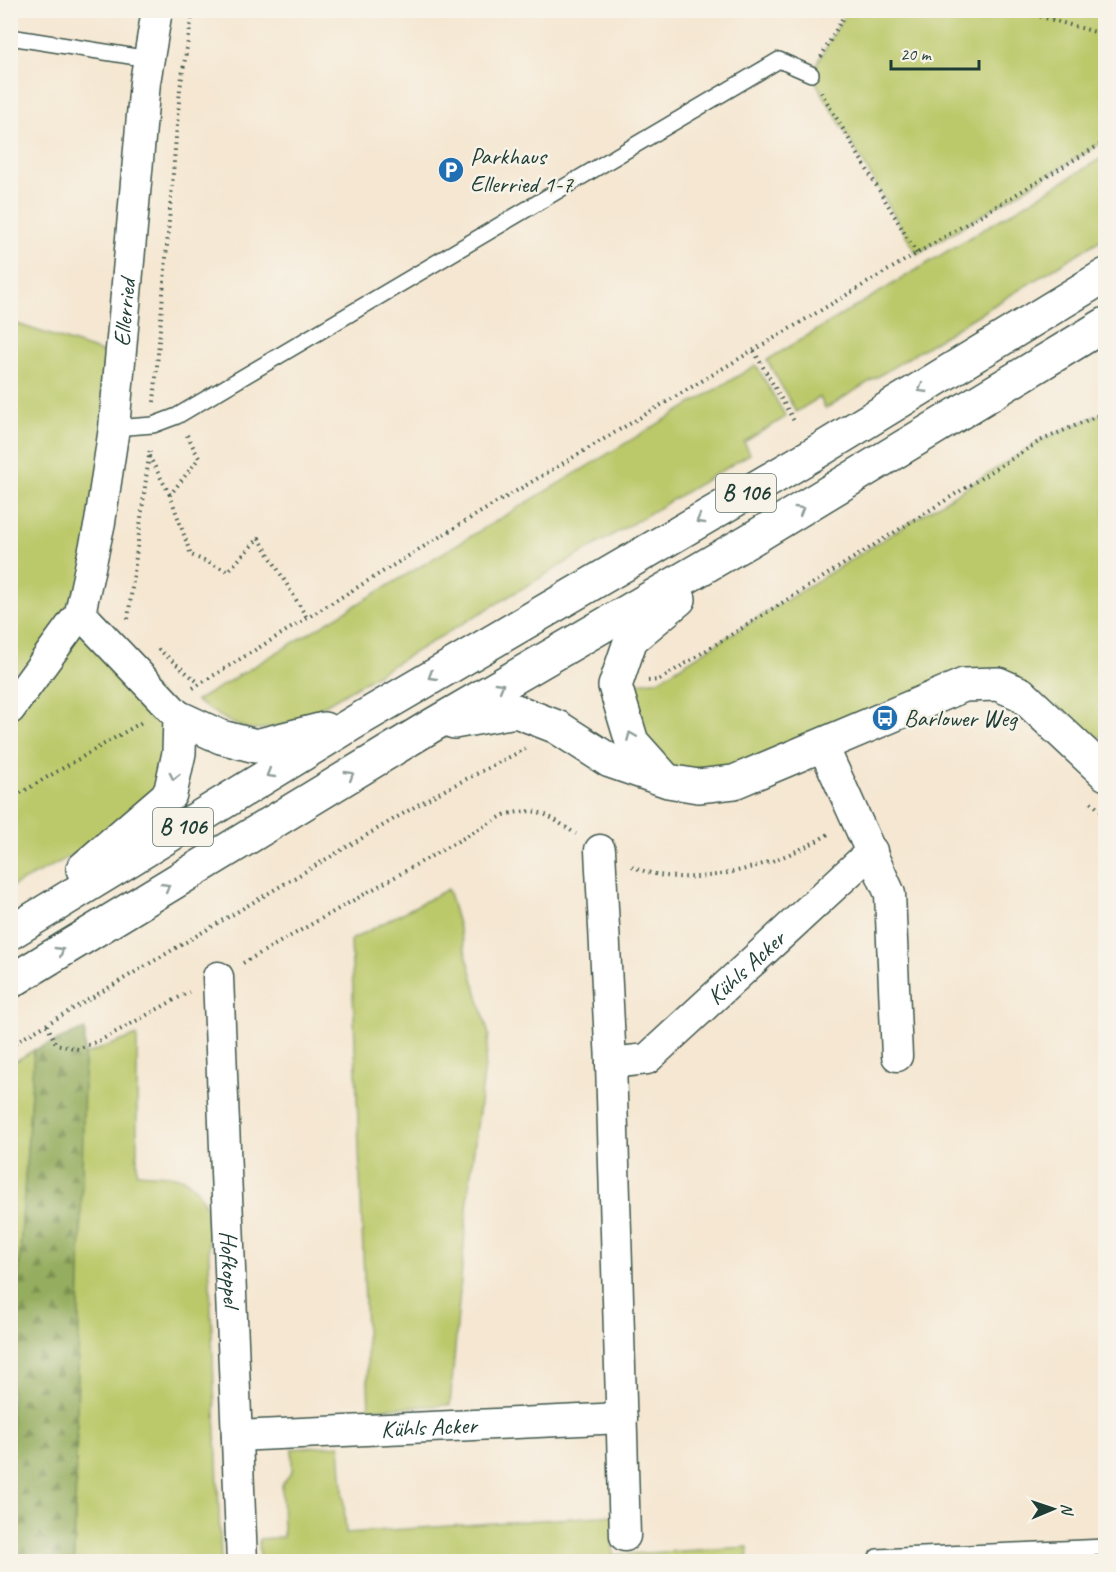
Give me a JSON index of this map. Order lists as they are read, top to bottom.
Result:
{
  "streets": {
    "highway": ["B 106"],
    "street": ["Ellerried", "Kühls Acker", "Hofkoppel"]
  },
  "crossings": [
    ["Kühls Acker", "Hofkoppel"]
  ],
  "places": {
    "parking": ["Parkhaus Ellerried 1-7"],
    "bus stop": ["Barlower Weg"]
  },
  "scale_bar": "20 m",
  "north": "right"
}
